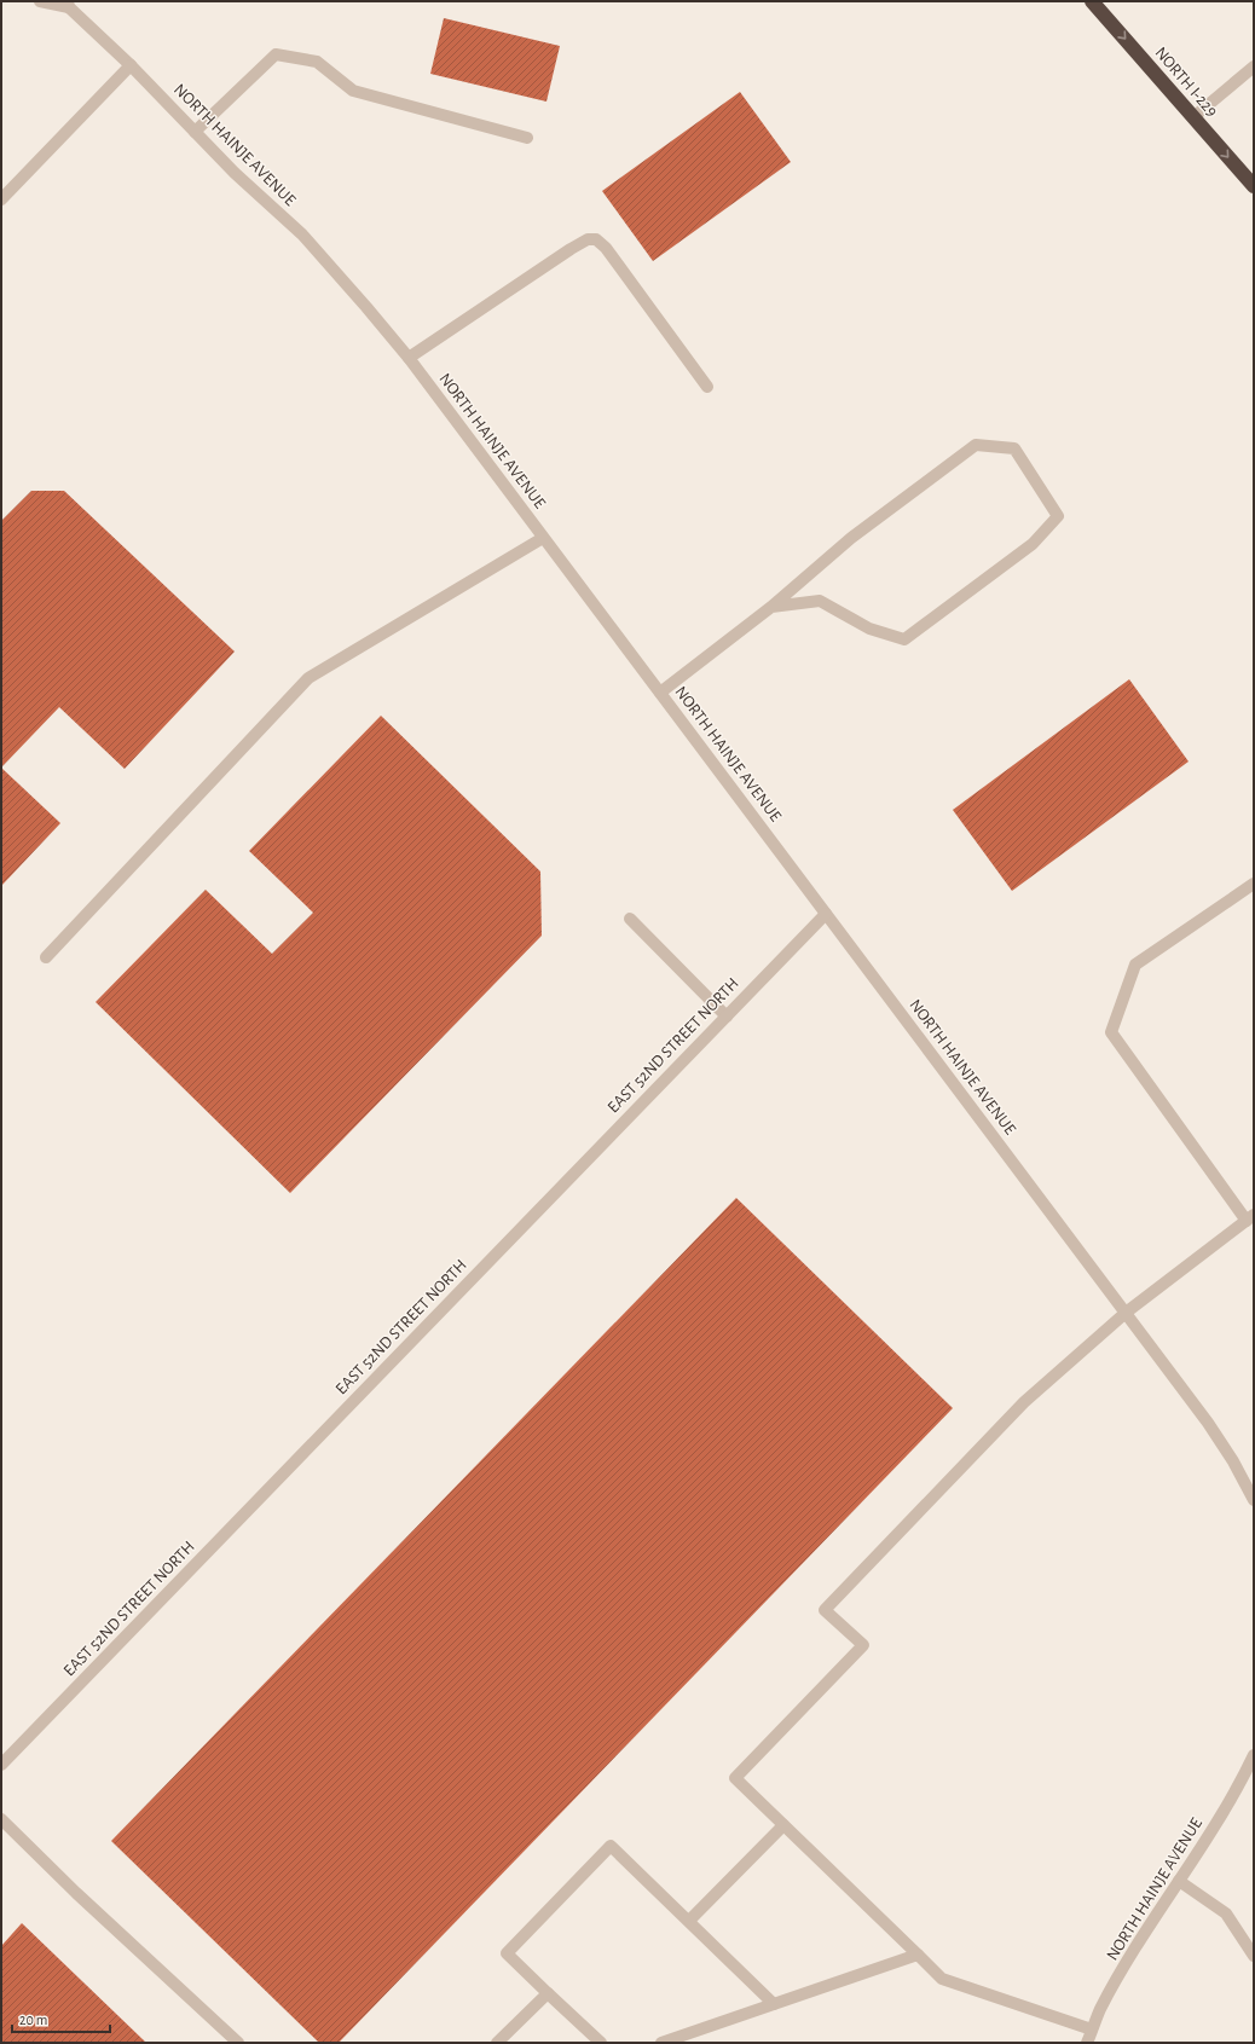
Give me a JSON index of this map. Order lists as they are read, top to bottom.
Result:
{
  "streets": {
    "highway": ["NORTH I-229"],
    "street": ["NORTH HAINJE AVENUE", "EAST 52ND STREET NORTH"]
  },
  "crossings": [
    ["NORTH HAINJE AVENUE", "EAST 52ND STREET NORTH"]
  ],
  "one_way": ["NORTH I-229"],
  "scale_bar": "20 m"
}
